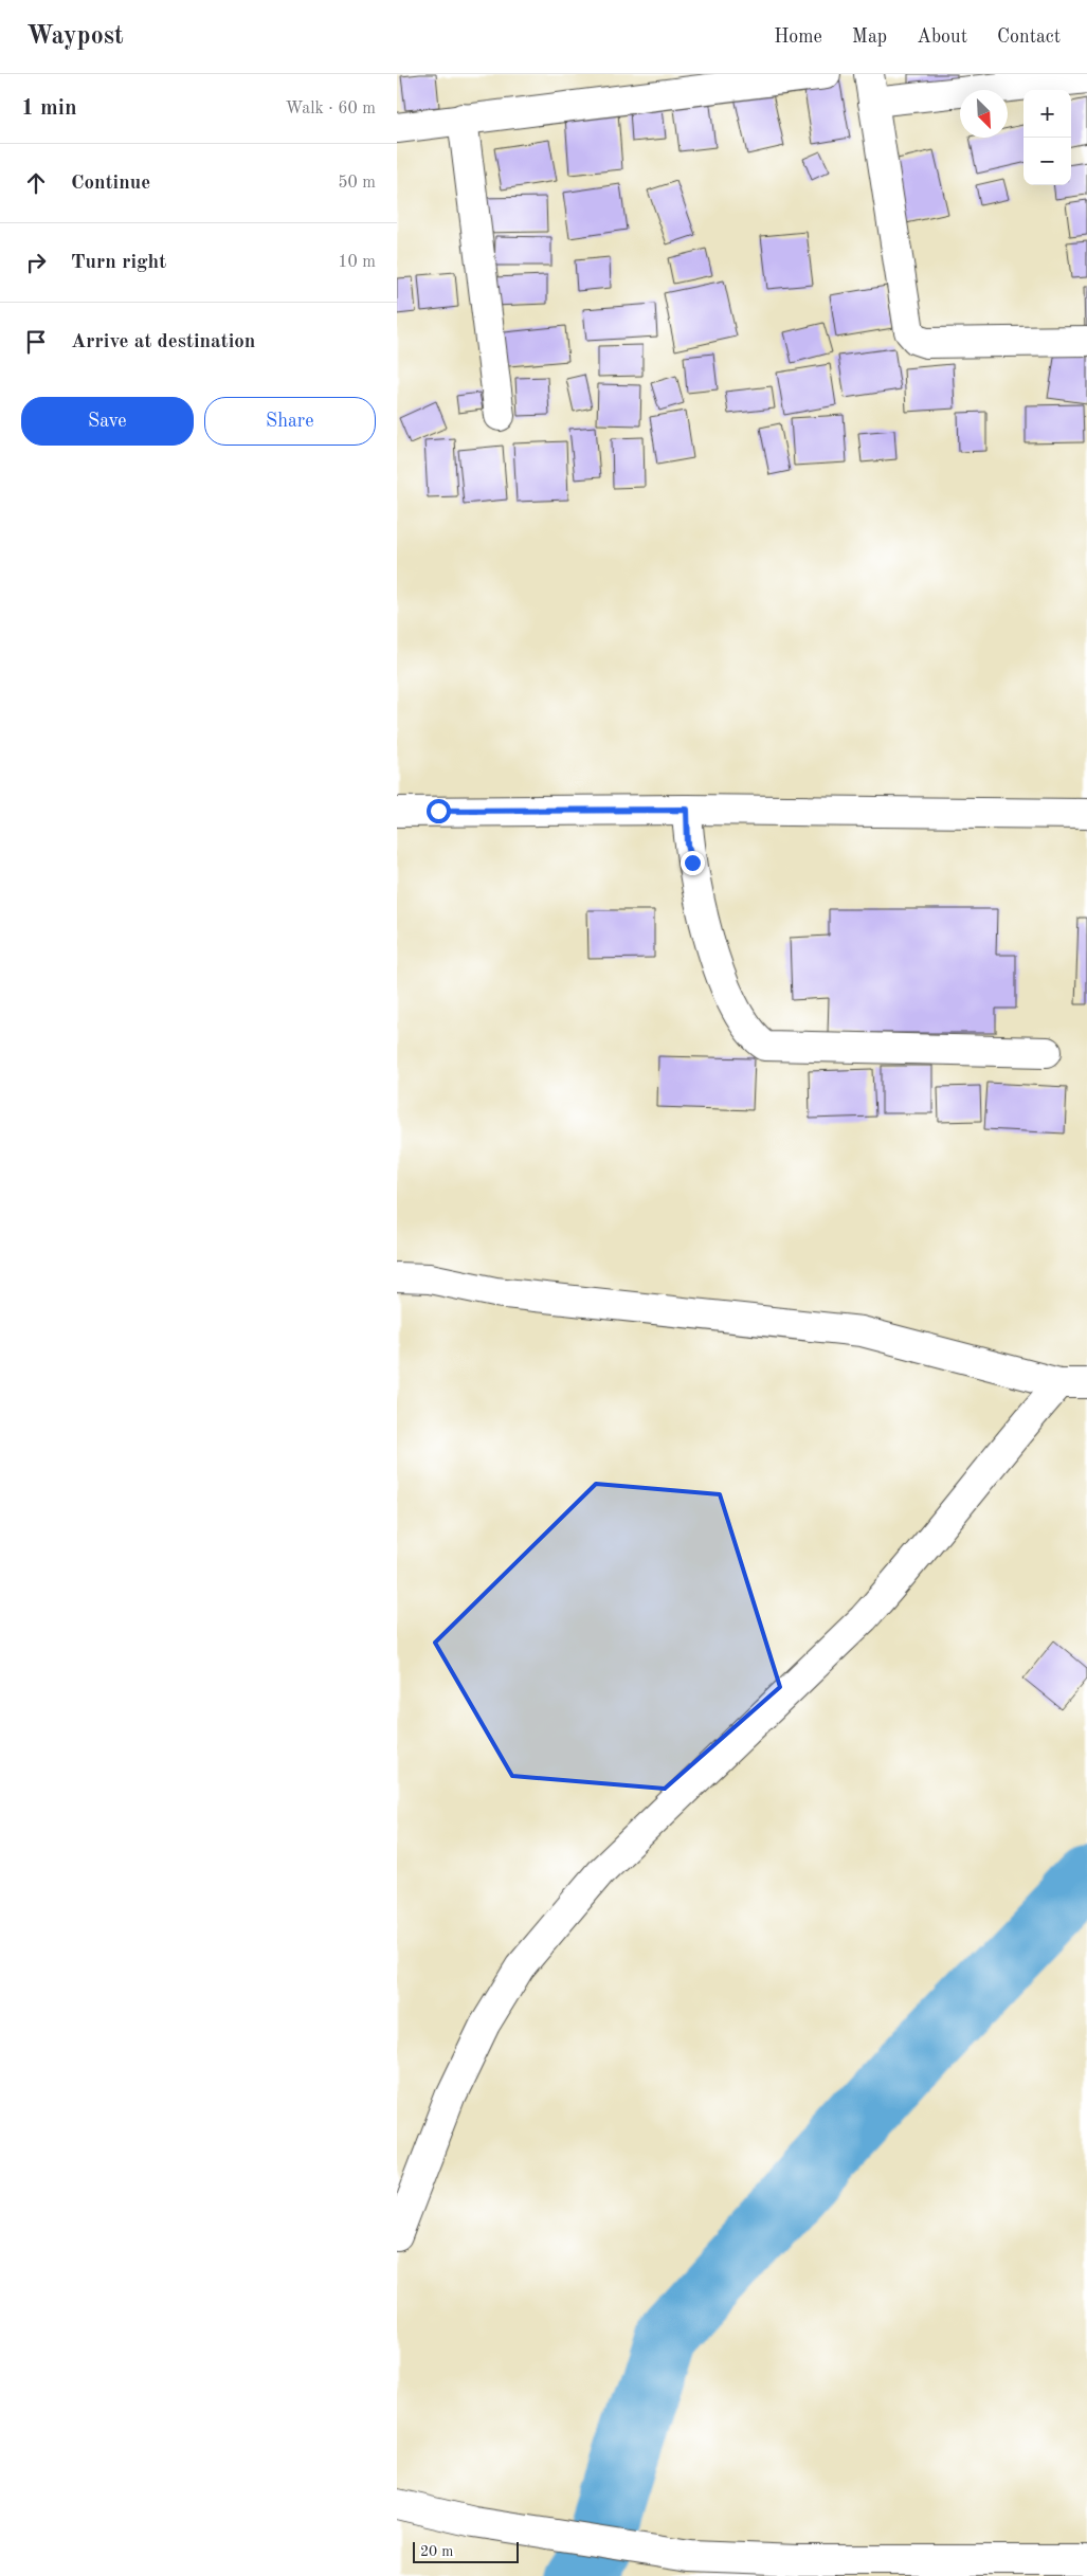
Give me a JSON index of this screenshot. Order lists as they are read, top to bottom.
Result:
{
  "scale_bar": "20 m",
  "north": "bottom right",
  "page": {
    "header": "Waypost",
    "nav": [
      "Home",
      "Map",
      "About",
      "Contact"
    ],
    "heading": ["1 min", "Walk · 60 m"],
    "map_buttons": ["+", "−"],
    "list": [
      ["Continue", "50 m"],
      ["Turn right", "10 m"],
      "Arrive at destination"
    ],
    "buttons": ["Save", "Share"],
    "scale": "20 m"
  }
}
